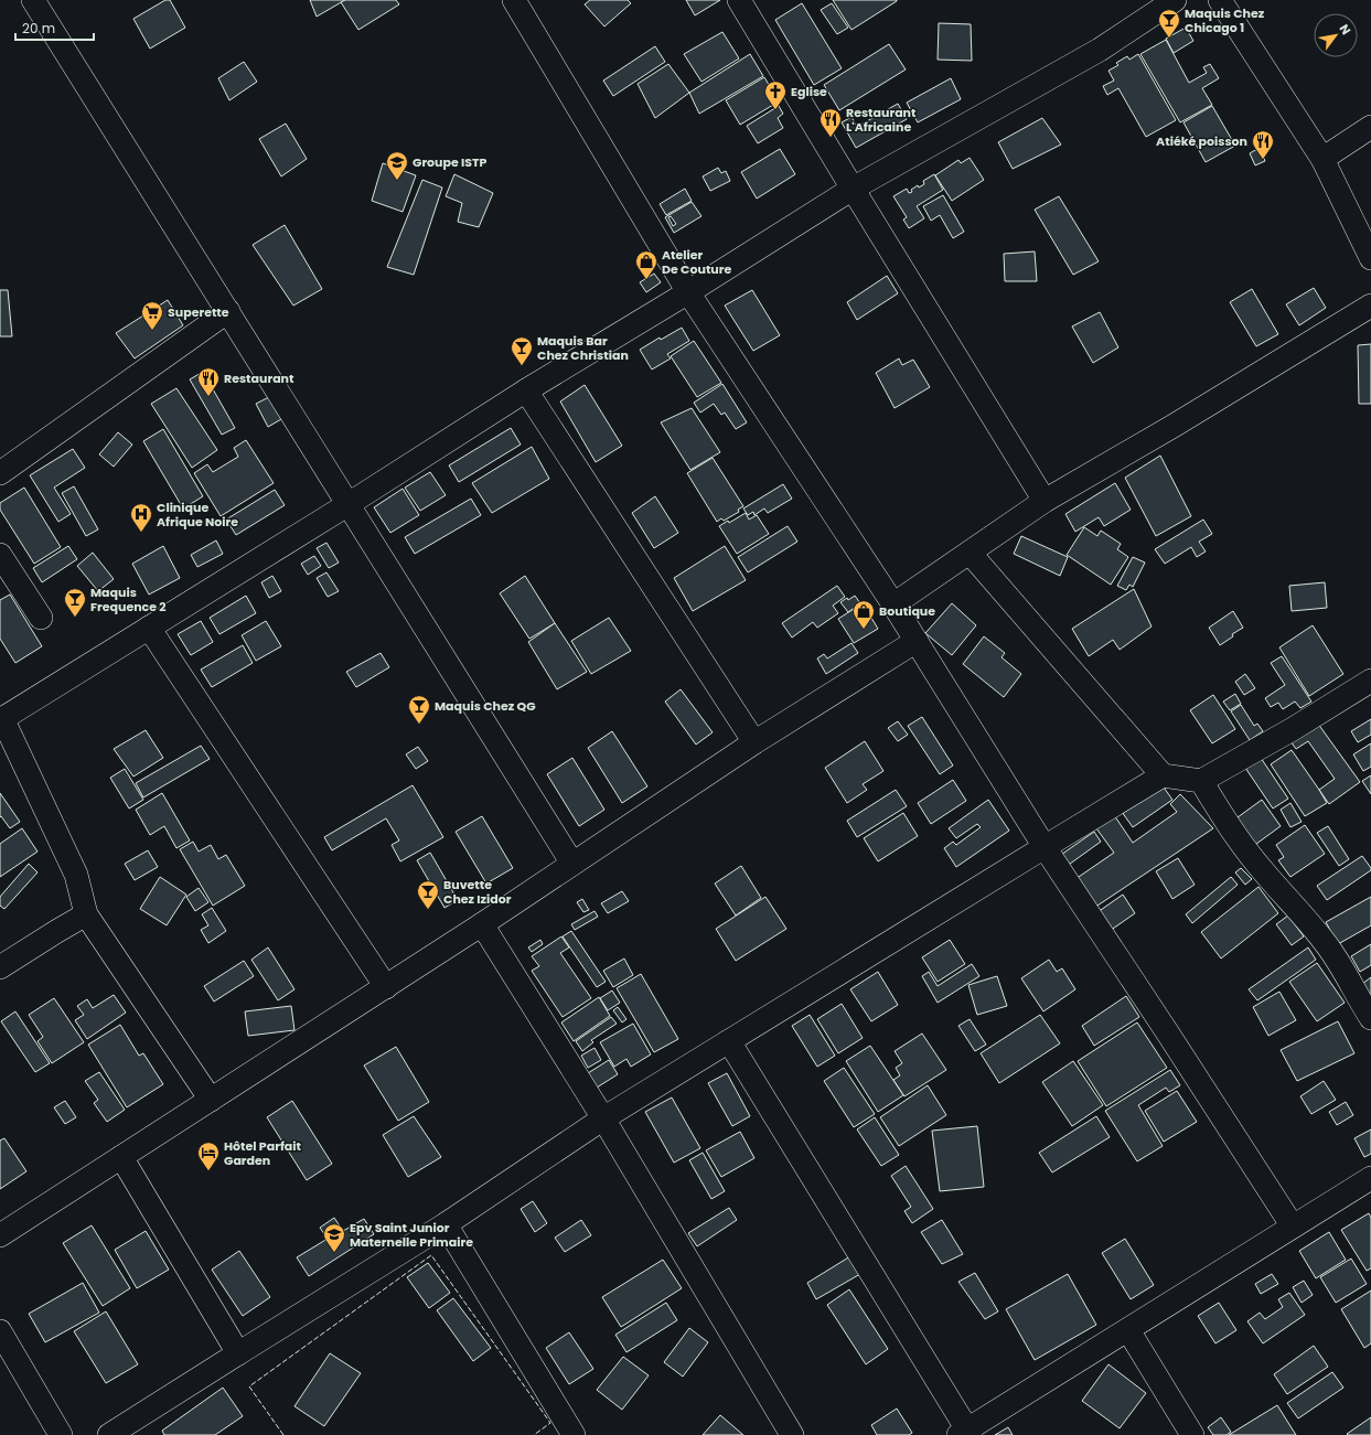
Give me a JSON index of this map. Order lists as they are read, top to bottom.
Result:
{
  "places": {
    "bar": [
      "Maquis Chez Chicago 1",
      "Maquis Bar Chez Christian",
      "Maquis Frequence 2",
      "Maquis Chez QG",
      "Buvette Chez Izidor"
    ],
    "church": ["Eglise"],
    "restaurant": ["Restaurant L'Africaine", "Atiéké poisson", "Restaurant"],
    "school or university": ["Groupe ISTP", "Epv Saint Junior Maternelle Primaire"],
    "shop": ["Atelier De Couture", "Boutique"],
    "supermarket": ["Superette"],
    "hospital": ["Clinique Afrique Noire"],
    "hotel": ["Hôtel Parfait Garden"]
  },
  "scale_bar": "20 m",
  "north": "top right"
}
